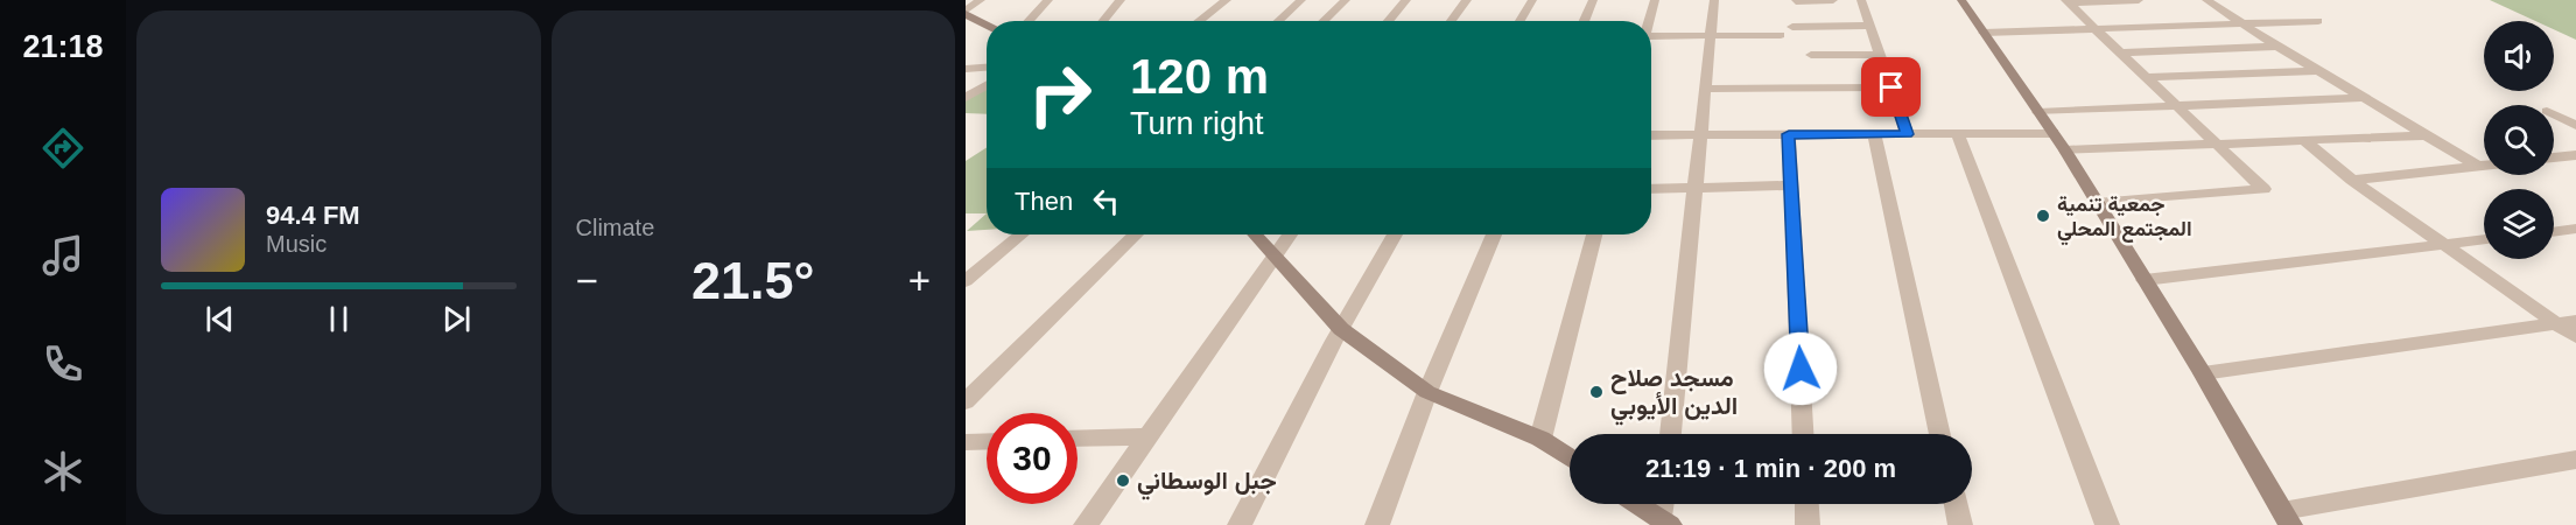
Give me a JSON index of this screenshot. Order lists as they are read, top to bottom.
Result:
{
  "places": ["جمعية تنمية المجتمع المحلي", "مسجد صلاح الدين الأيوبي", "جبل الوسطاني"],
  "page": {
    "tabs": "21:18",
    "tile": "Climate",
    "turn": ["120 m", "Turn right"],
    "then": "Then",
    "song": ["94.4 FM", "Music"],
    "heat": ["−", "21.5°", "+"],
    "limit": "30",
    "trip": "21:19 · 1 min · 200 m"
  }
}
